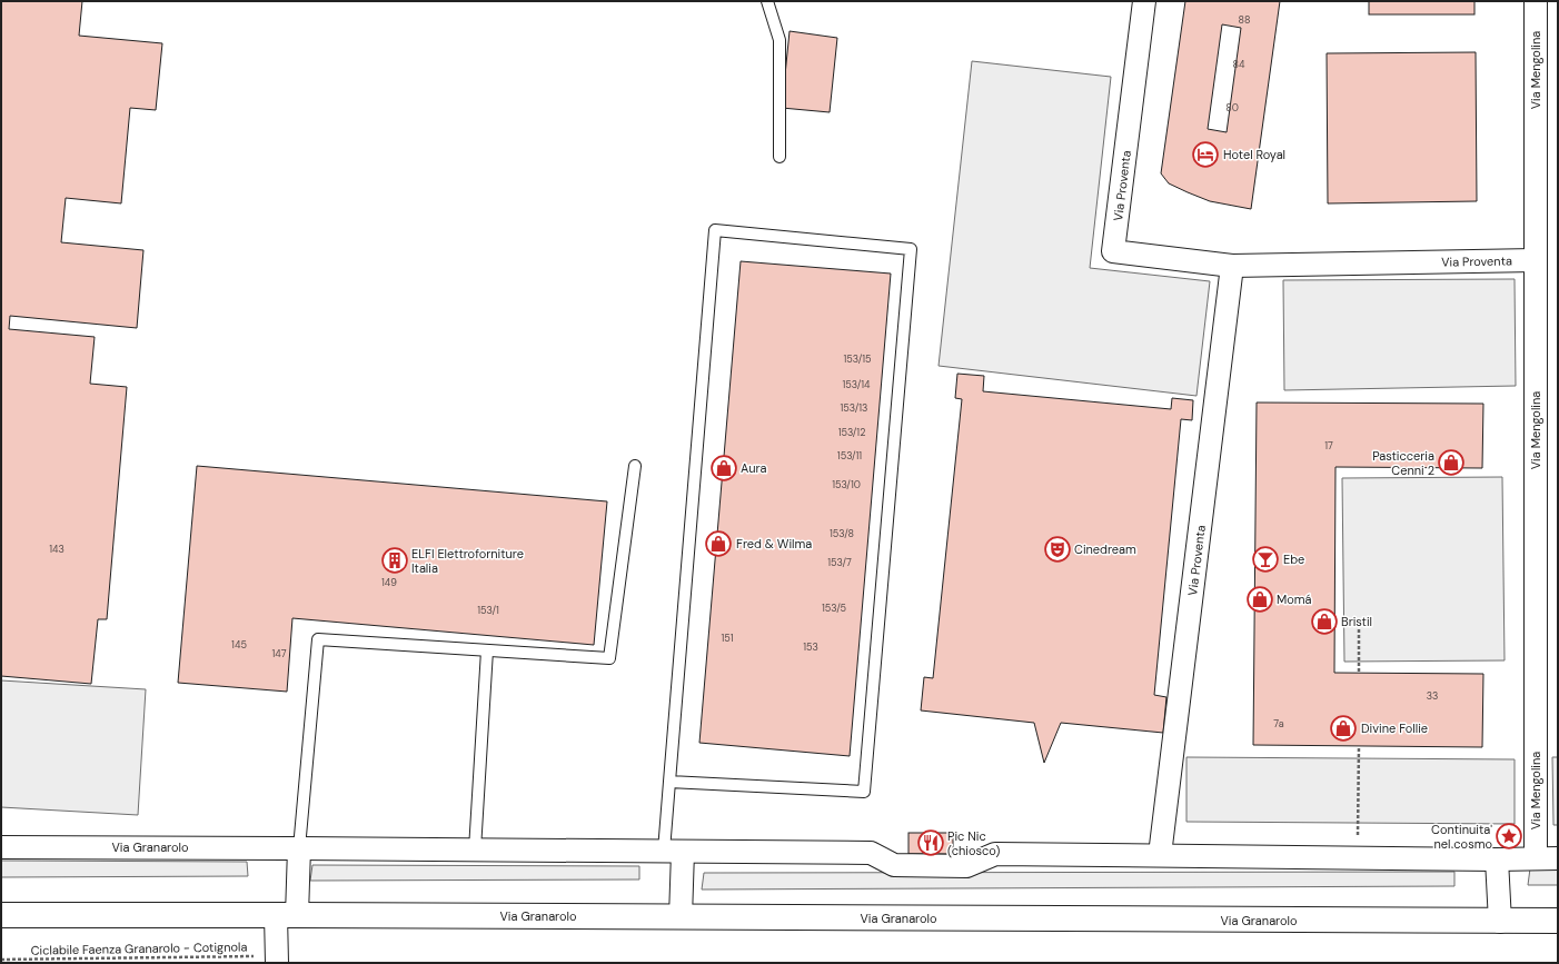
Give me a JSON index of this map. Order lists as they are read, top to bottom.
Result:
{
  "streets": {
    "main road": ["Via Granarolo"],
    "street": ["Via Mengolina", "Via Proventa"],
    "path": ["Ciclabile Faenza Granarolo - Cotignola"]
  },
  "crossings": [
    ["Via Mengolina", "Via Proventa"],
    ["Via Mengolina", "Via Granarolo"],
    ["Via Proventa", "Via Granarolo"]
  ],
  "places": {
    "hotel": ["Hotel Royal"],
    "shop": [
      "Pasticceria Cenni 2",
      "Aura",
      "Fred & Wilma",
      "Momá",
      "Bristil",
      "Divine Follie"
    ],
    "theatre": ["Cinedream"],
    "bar": ["Ebe"],
    "building": ["ELFI Elettroforniture Italia"],
    "place": ["Continuita' nel cosmo"],
    "restaurant": ["Pic Nic (chiosco)"]
  },
  "house_numbers": [
    "88",
    "84",
    "80",
    "153/15",
    "153/14",
    "153/13",
    "153/12",
    "17",
    "153/11",
    "153/10",
    "153/8",
    "143",
    "153/7",
    "149",
    "153/5",
    "153/1",
    "151",
    "145",
    "153",
    "147",
    "33",
    "7a"
  ]
}
